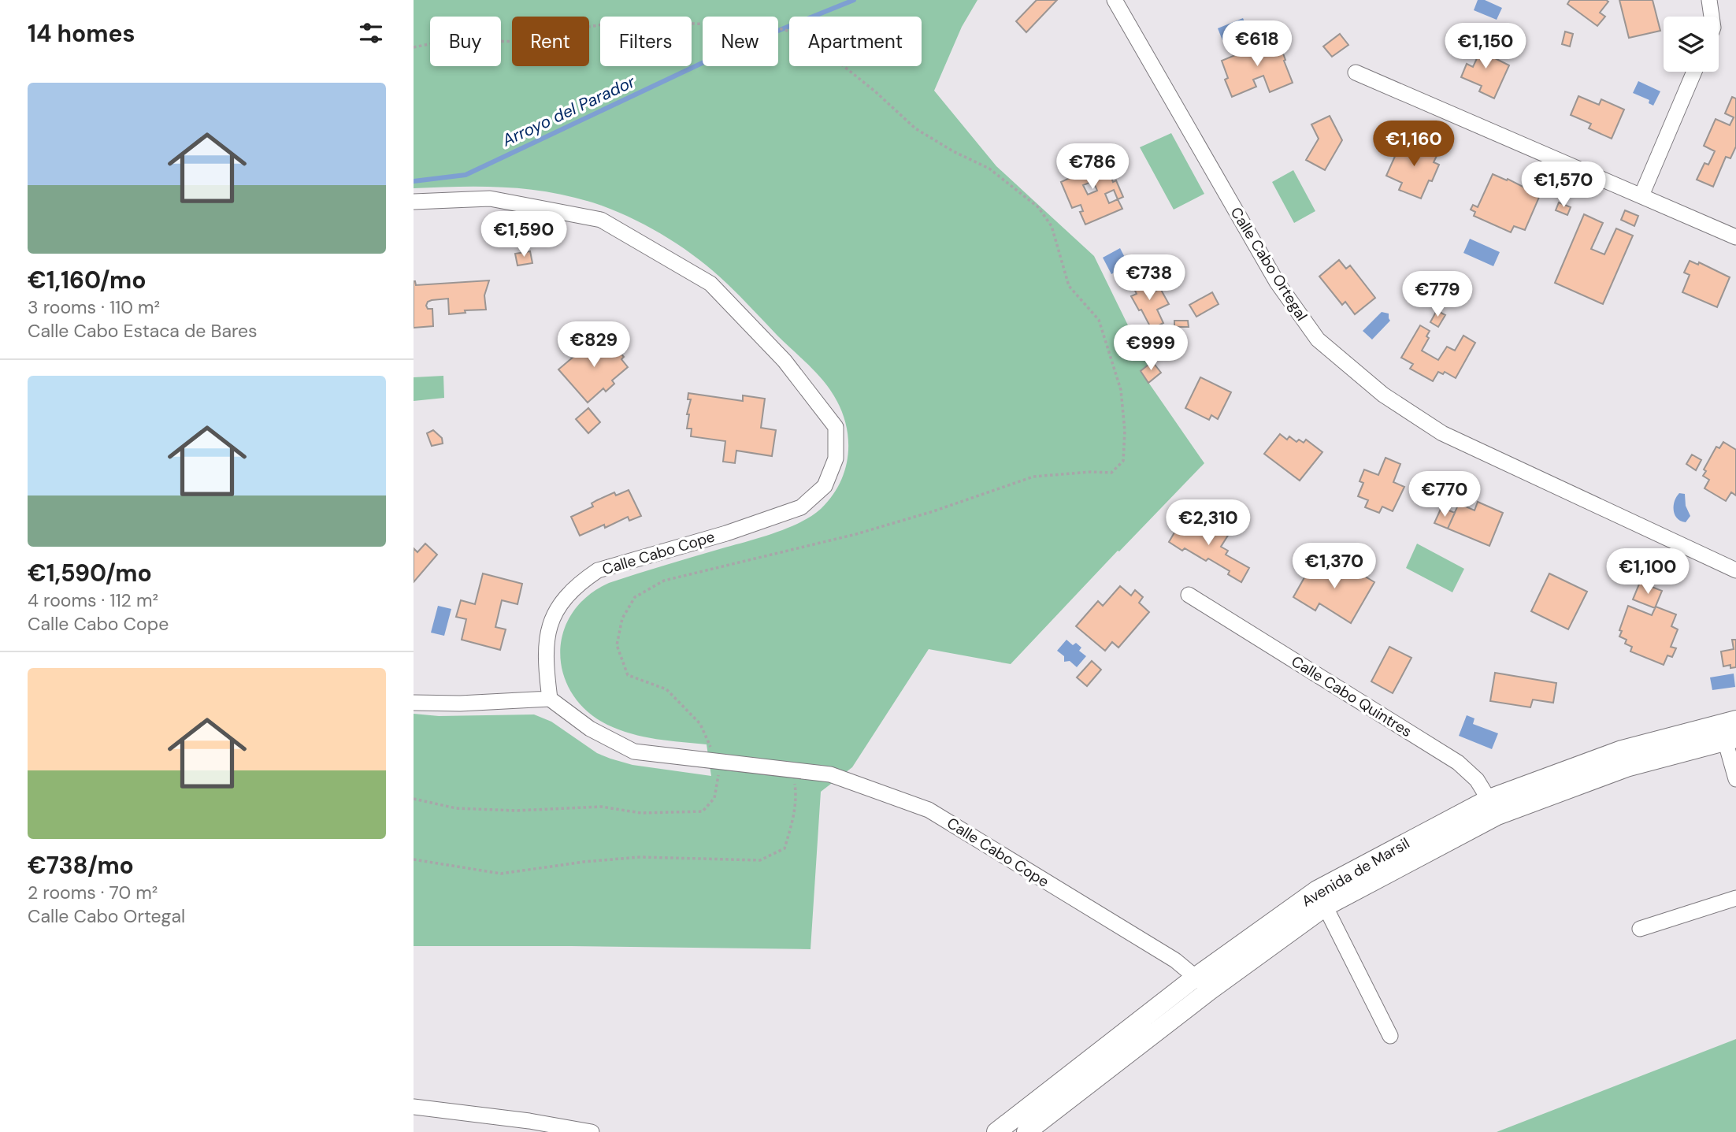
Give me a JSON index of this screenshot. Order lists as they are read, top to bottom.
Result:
{
  "streets": {
    "street": [
      "Calle Cabo Ortegal",
      "Calle Cabo Cope",
      "Calle Cabo Quintres",
      "Avenida de Marsil"
    ]
  },
  "crossings": [
    ["Calle Cabo Cope", "Avenida de Marsil"],
    ["Calle Cabo Quintres", "Avenida de Marsil"]
  ],
  "water": ["Arroyo del Parador"],
  "page": {
    "heading": "14 homes",
    "chip": [
      "Buy",
      "Rent",
      "Filters",
      "New",
      "Apartment"
    ],
    "price": [
      "€618",
      "€1,150",
      "€1,160",
      "€786",
      "€1,570",
      "€1,590",
      "€738",
      "€779",
      "€829",
      "€999",
      "€770",
      "€2,310",
      "€1,370",
      "€1,100"
    ],
    "list": [
      {
        "name": "€1,160/mo",
        "note": "3 rooms · 110 m² · Calle Cabo Estaca de Bares"
      },
      {
        "name": "€1,590/mo",
        "note": "4 rooms · 112 m² · Calle Cabo Cope"
      },
      {
        "name": "€738/mo",
        "note": "2 rooms · 70 m² · Calle Cabo Ortegal"
      }
    ]
  }
}
